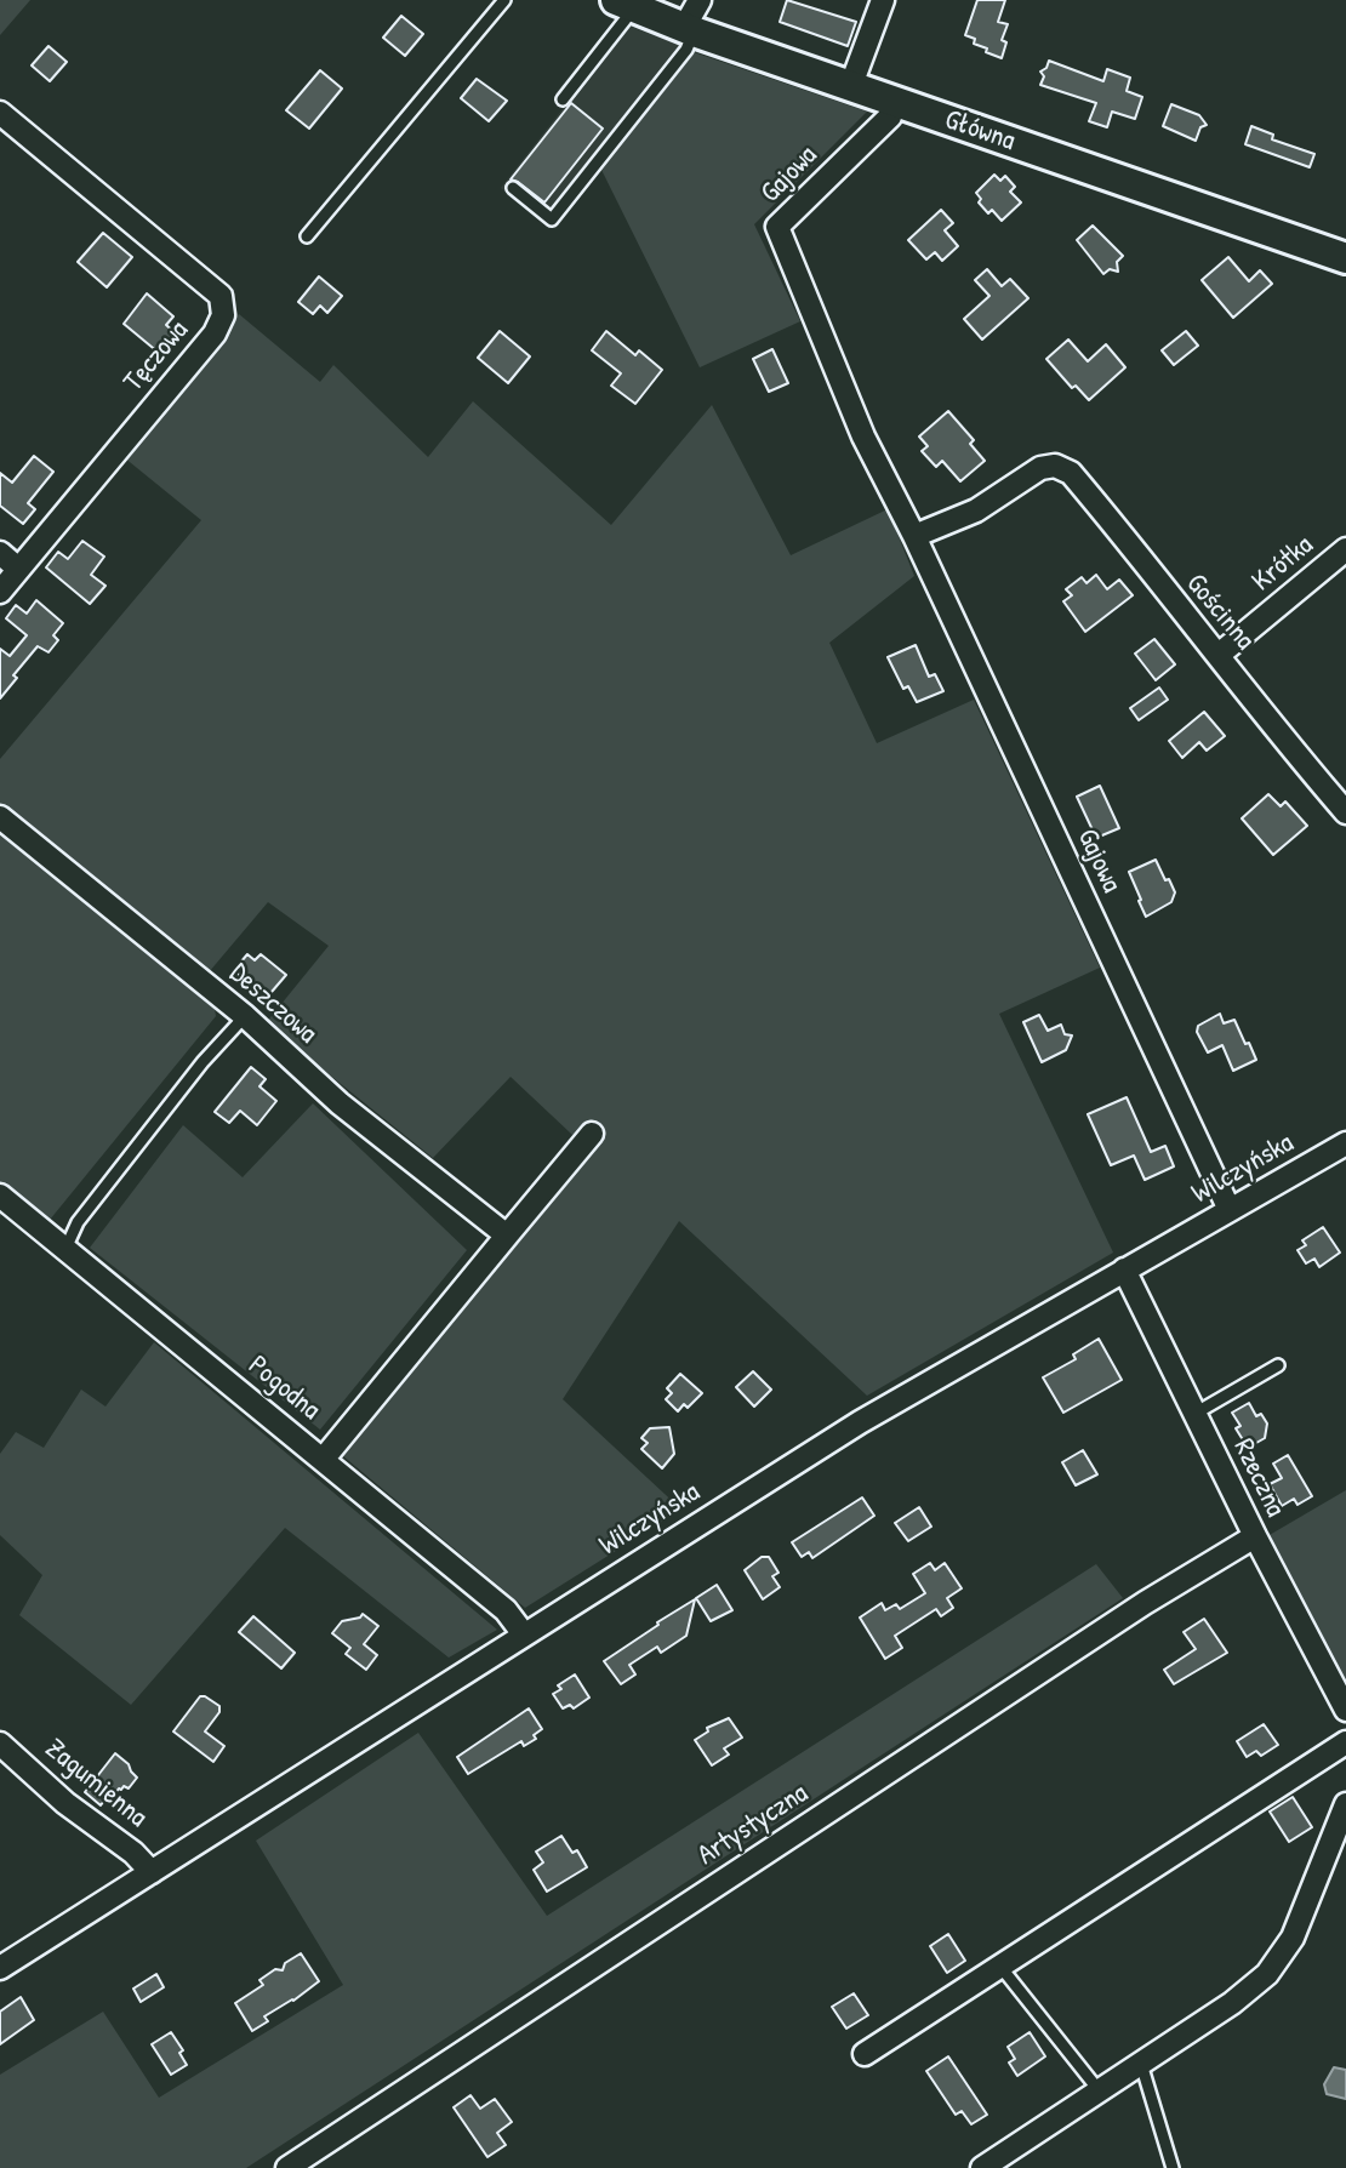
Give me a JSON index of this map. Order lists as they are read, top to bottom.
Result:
{
  "streets": {
    "street": [
      "Główna",
      "Gajowa",
      "Tęczowa",
      "Krótka",
      "Gościnna",
      "Deszczowa",
      "Wilczyńska",
      "Pogodna",
      "Rzeczna",
      "Zagumienna",
      "Artystyczna"
    ]
  },
  "crossings": [
    ["Główna", "Gajowa"],
    ["Gajowa", "Gościnna"],
    ["Gajowa", "Wilczyńska"],
    ["Krótka", "Gościnna"],
    ["Wilczyńska", "Pogodna"],
    ["Wilczyńska", "Rzeczna"],
    ["Wilczyńska", "Zagumienna"],
    ["Rzeczna", "Artystyczna"]
  ]
}
